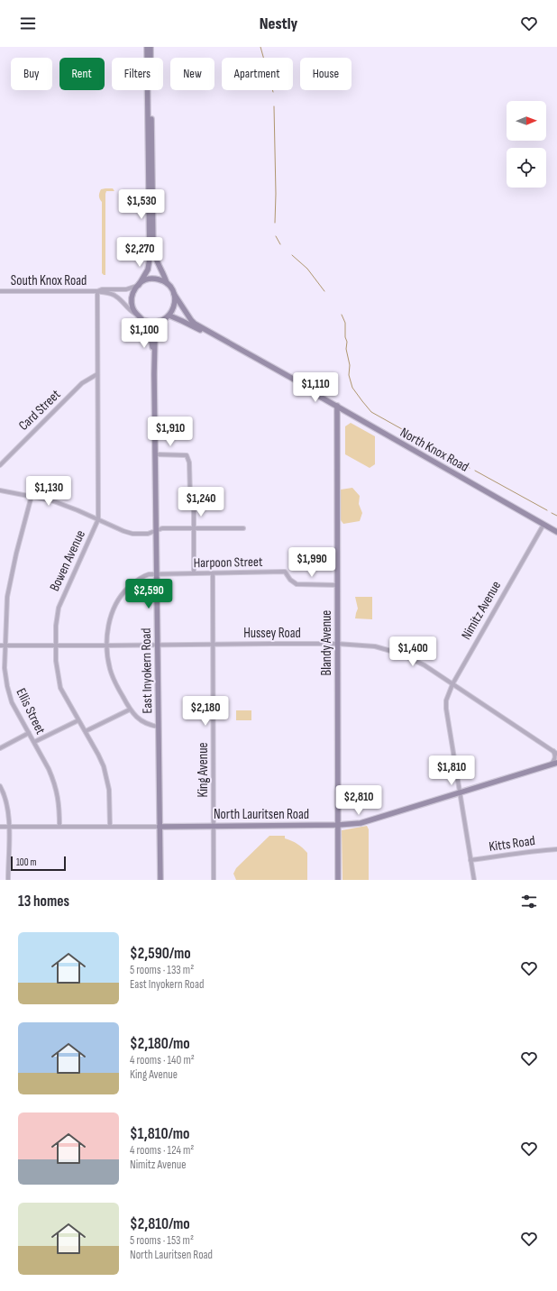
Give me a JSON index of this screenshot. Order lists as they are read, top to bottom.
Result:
{
  "streets": {
    "street": [
      "South Knox Road",
      "Card Street",
      "North Knox Road",
      "Bowen Avenue",
      "Harpoon Street",
      "Nimitz Avenue",
      "Hussey Road",
      "Blandy Avenue",
      "East Inyokern Road",
      "Ellis Street",
      "King Avenue",
      "North Lauritsen Road",
      "Kitts Road"
    ]
  },
  "crossings": [
    ["South Knox Road", "North Knox Road"],
    ["South Knox Road", "Bowen Avenue"],
    ["South Knox Road", "East Inyokern Road"],
    ["Card Street", "Bowen Avenue"],
    ["North Knox Road", "Nimitz Avenue"],
    ["North Knox Road", "Blandy Avenue"],
    ["North Knox Road", "East Inyokern Road"],
    ["Bowen Avenue", "Hussey Road"],
    ["Bowen Avenue", "North Lauritsen Road"],
    ["Harpoon Street", "Hussey Road"],
    ["Harpoon Street", "Blandy Avenue"],
    ["Harpoon Street", "East Inyokern Road"],
    ["Harpoon Street", "King Avenue"],
    ["Nimitz Avenue", "Hussey Road"],
    ["Nimitz Avenue", "North Lauritsen Road"],
    ["Nimitz Avenue", "Kitts Road"],
    ["Hussey Road", "Blandy Avenue"],
    ["Hussey Road", "East Inyokern Road"],
    ["Hussey Road", "Ellis Street"],
    ["Hussey Road", "King Avenue"],
    ["Blandy Avenue", "North Lauritsen Road"],
    ["East Inyokern Road", "North Lauritsen Road"],
    ["Ellis Street", "North Lauritsen Road"],
    ["King Avenue", "North Lauritsen Road"]
  ],
  "scale_bar": "100 m",
  "north": "right",
  "page": {
    "header": "Nestly",
    "chip": [
      "Buy",
      "Rent",
      "Filters",
      "New",
      "Apartment",
      "House"
    ],
    "price": [
      "$1,530",
      "$2,270",
      "$1,100",
      "$1,110",
      "$1,910",
      "$1,130",
      "$1,240",
      "$1,990",
      "$2,590",
      "$1,400",
      "$2,180",
      "$1,810",
      "$2,810"
    ],
    "scale": "100 m",
    "heading": "13 homes",
    "list": [
      {
        "name": "$2,590/mo",
        "note": "5 rooms · 133 m² · East Inyokern Road"
      },
      {
        "name": "$2,180/mo",
        "note": "4 rooms · 140 m² · King Avenue"
      },
      {
        "name": "$1,810/mo",
        "note": "4 rooms · 124 m² · Nimitz Avenue"
      },
      {
        "name": "$2,810/mo",
        "note": "5 rooms · 153 m² · North Lauritsen Road"
      }
    ]
  }
}
